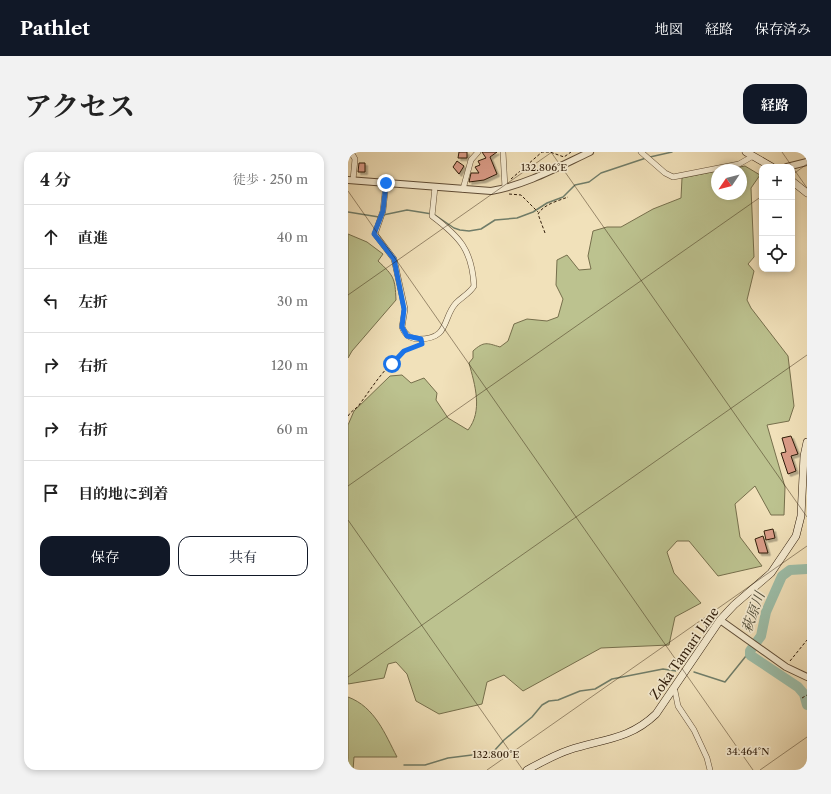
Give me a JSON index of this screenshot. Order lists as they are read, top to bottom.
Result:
{
  "streets": {
    "main road": ["Zoka Tamari Line"]
  },
  "water": ["萩原川"],
  "north": "bottom left",
  "page": {
    "header": "Pathlet",
    "nav": ["地図", "経路", "保存済み"],
    "title": "アクセス",
    "buttons": [
      "経路",
      ["保存", "共有"]
    ],
    "heading": ["4 分", "徒歩 · 250 m"],
    "map_buttons": ["+", "−"],
    "list": [
      ["直進", "40 m"],
      ["左折", "30 m"],
      ["右折", "120 m"],
      ["右折", "60 m"],
      "目的地に到着"
    ]
  },
  "coordinates": ["132.806°E", "34.464°N", "132.800°E"]
}
